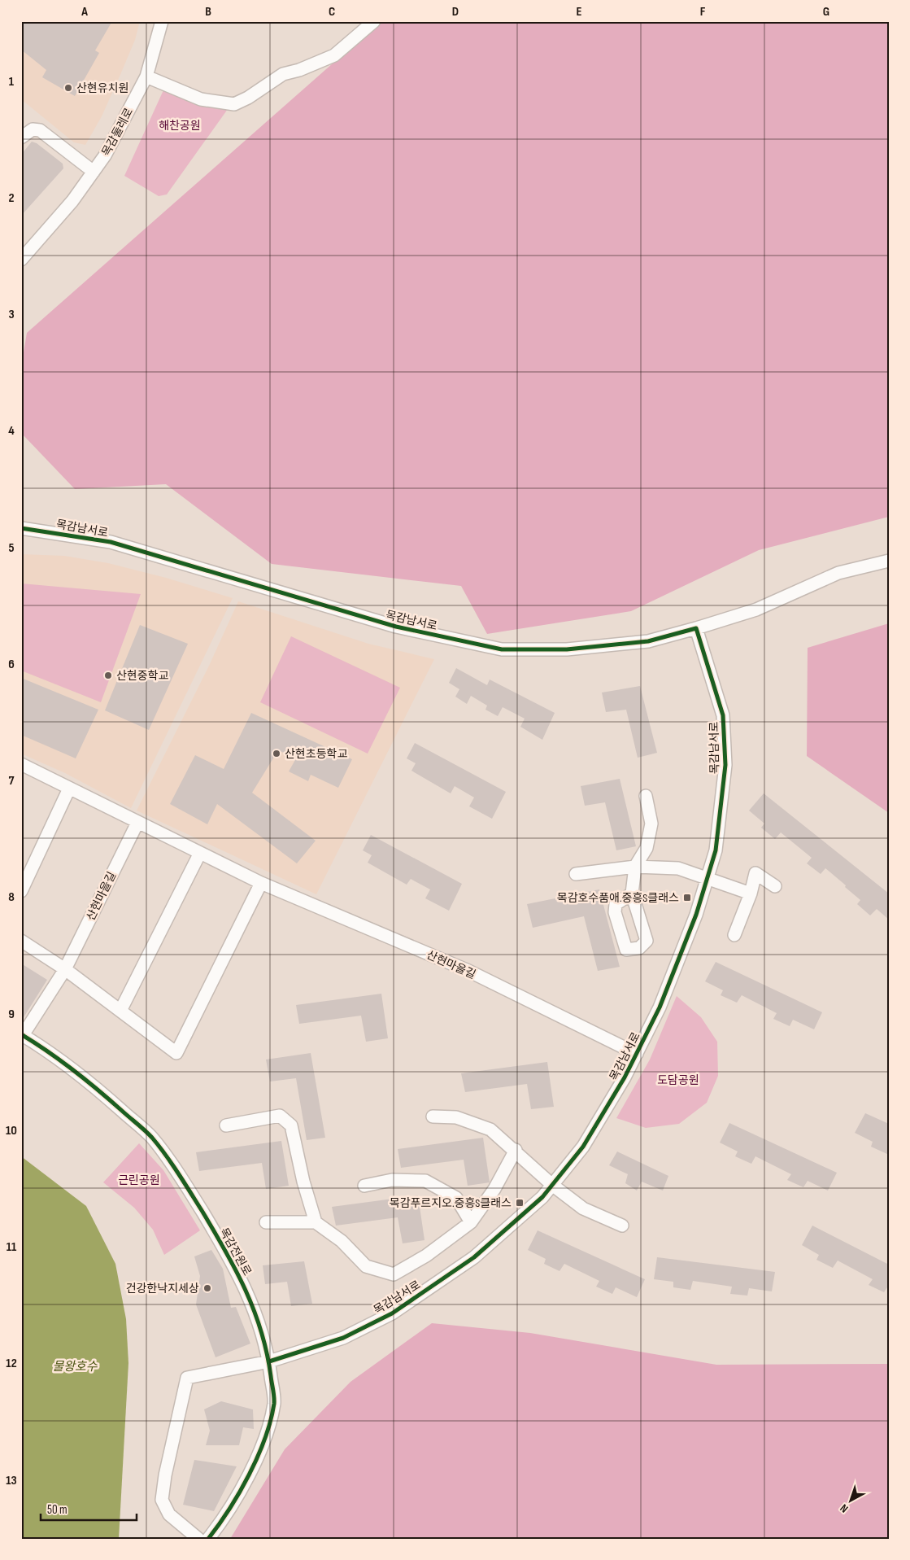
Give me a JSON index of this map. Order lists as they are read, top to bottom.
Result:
{
  "streets": {
    "street": [
      "목감둘레로",
      "목감남서로",
      "산현마을길",
      "목감전원로"
    ]
  },
  "crossings": [
    ["목감남서로", "산현마을길"],
    ["목감남서로", "목감전원로"],
    ["산현마을길", "목감전원로"]
  ],
  "water": ["물왕호수"],
  "parks": ["해찬공원", "도담공원", "근린공원"],
  "places": {
    "other": [
      "산현유치원",
      "산현중학교",
      "산현초등학교",
      "건강한낙지세상"
    ],
    "transit": ["목감호수품애.중흥S클래스", "목감푸르지오.중흥S클래스"]
  },
  "scale_bar": "50 m",
  "north": "bottom left",
  "grid": {
    "columns": [
      "A",
      "B",
      "C",
      "D",
      "E",
      "F",
      "G"
    ],
    "rows": [
      "1",
      "2",
      "3",
      "4",
      "5",
      "6",
      "7",
      "8",
      "9",
      "10",
      "11",
      "12",
      "13"
    ]
  }
}
